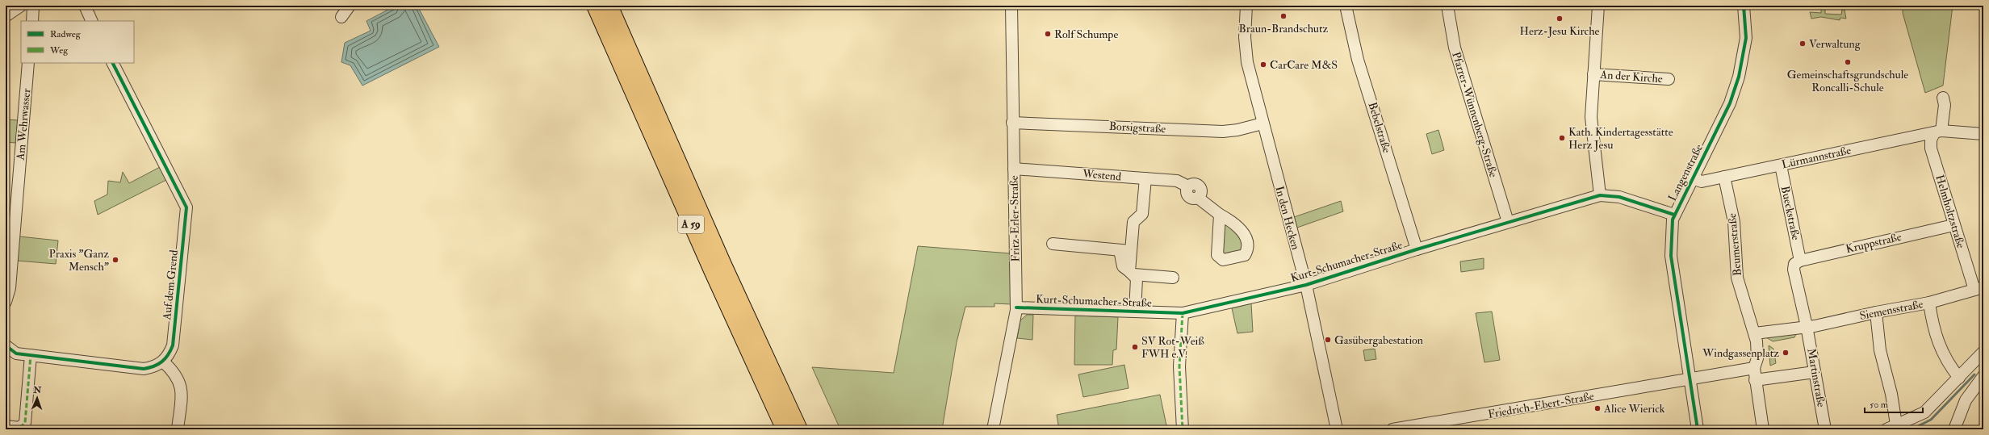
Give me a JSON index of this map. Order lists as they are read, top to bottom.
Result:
{
  "streets": {
    "highway": ["A 59"],
    "street": [
      "An der Kirche",
      "Pfarrer-Wünnenberg-Straße",
      "Am Wehrwasser",
      "Borsigstraße",
      "Bebelstraße",
      "Lürmannstraße",
      "Langenstraße",
      "Westend",
      "Helmholtzstraße",
      "Bueckstraße",
      "In den Hecken",
      "Fritz-Erler-Straße",
      "Kruppstraße",
      "Beumerstraße",
      "Kurt-Schumacher-Straße",
      "Auf dem Grend",
      "Siemensstraße",
      "Martinstraße",
      "Friedrich-Ebert-Straße"
    ]
  },
  "crossings": [
    ["An der Kirche", "Kurt-Schumacher-Straße"],
    ["Pfarrer-Wünnenberg-Straße", "Kurt-Schumacher-Straße"],
    ["Borsigstraße", "In den Hecken"],
    ["Borsigstraße", "Fritz-Erler-Straße"],
    ["Bebelstraße", "Kurt-Schumacher-Straße"],
    ["Lürmannstraße", "Langenstraße"],
    ["Lürmannstraße", "Helmholtzstraße"],
    ["Lürmannstraße", "Bueckstraße"],
    ["Lürmannstraße", "Beumerstraße"],
    ["Langenstraße", "Kurt-Schumacher-Straße"],
    ["Langenstraße", "Friedrich-Ebert-Straße"],
    ["Westend", "Fritz-Erler-Straße"],
    ["Helmholtzstraße", "Kruppstraße"],
    ["Helmholtzstraße", "Siemensstraße"],
    ["Bueckstraße", "Kruppstraße"],
    ["Bueckstraße", "Siemensstraße"],
    ["Bueckstraße", "Martinstraße"],
    ["In den Hecken", "Kurt-Schumacher-Straße"],
    ["Fritz-Erler-Straße", "Kurt-Schumacher-Straße"],
    ["Beumerstraße", "Friedrich-Ebert-Straße"],
    ["Siemensstraße", "Martinstraße"]
  ],
  "places": [
    "Braun-Brandschutz",
    "Herz-Jesu Kirche",
    "Rolf Schumpe",
    "Verwaltung",
    "Gemeinschaftsgrundschule Roncalli-Schule",
    "CarCare M&S",
    "Kath. Kindertagesstätte Herz Jesu",
    "Praxis \"Ganz Mensch\"",
    "Gasübergabestation",
    "SV Rot-Weiß FWH e.V.",
    "Windgassenplatz",
    "Alice Wierick"
  ],
  "legend": ["Radweg", "Weg"],
  "scale_bar": "50 m",
  "north": "top"
}
